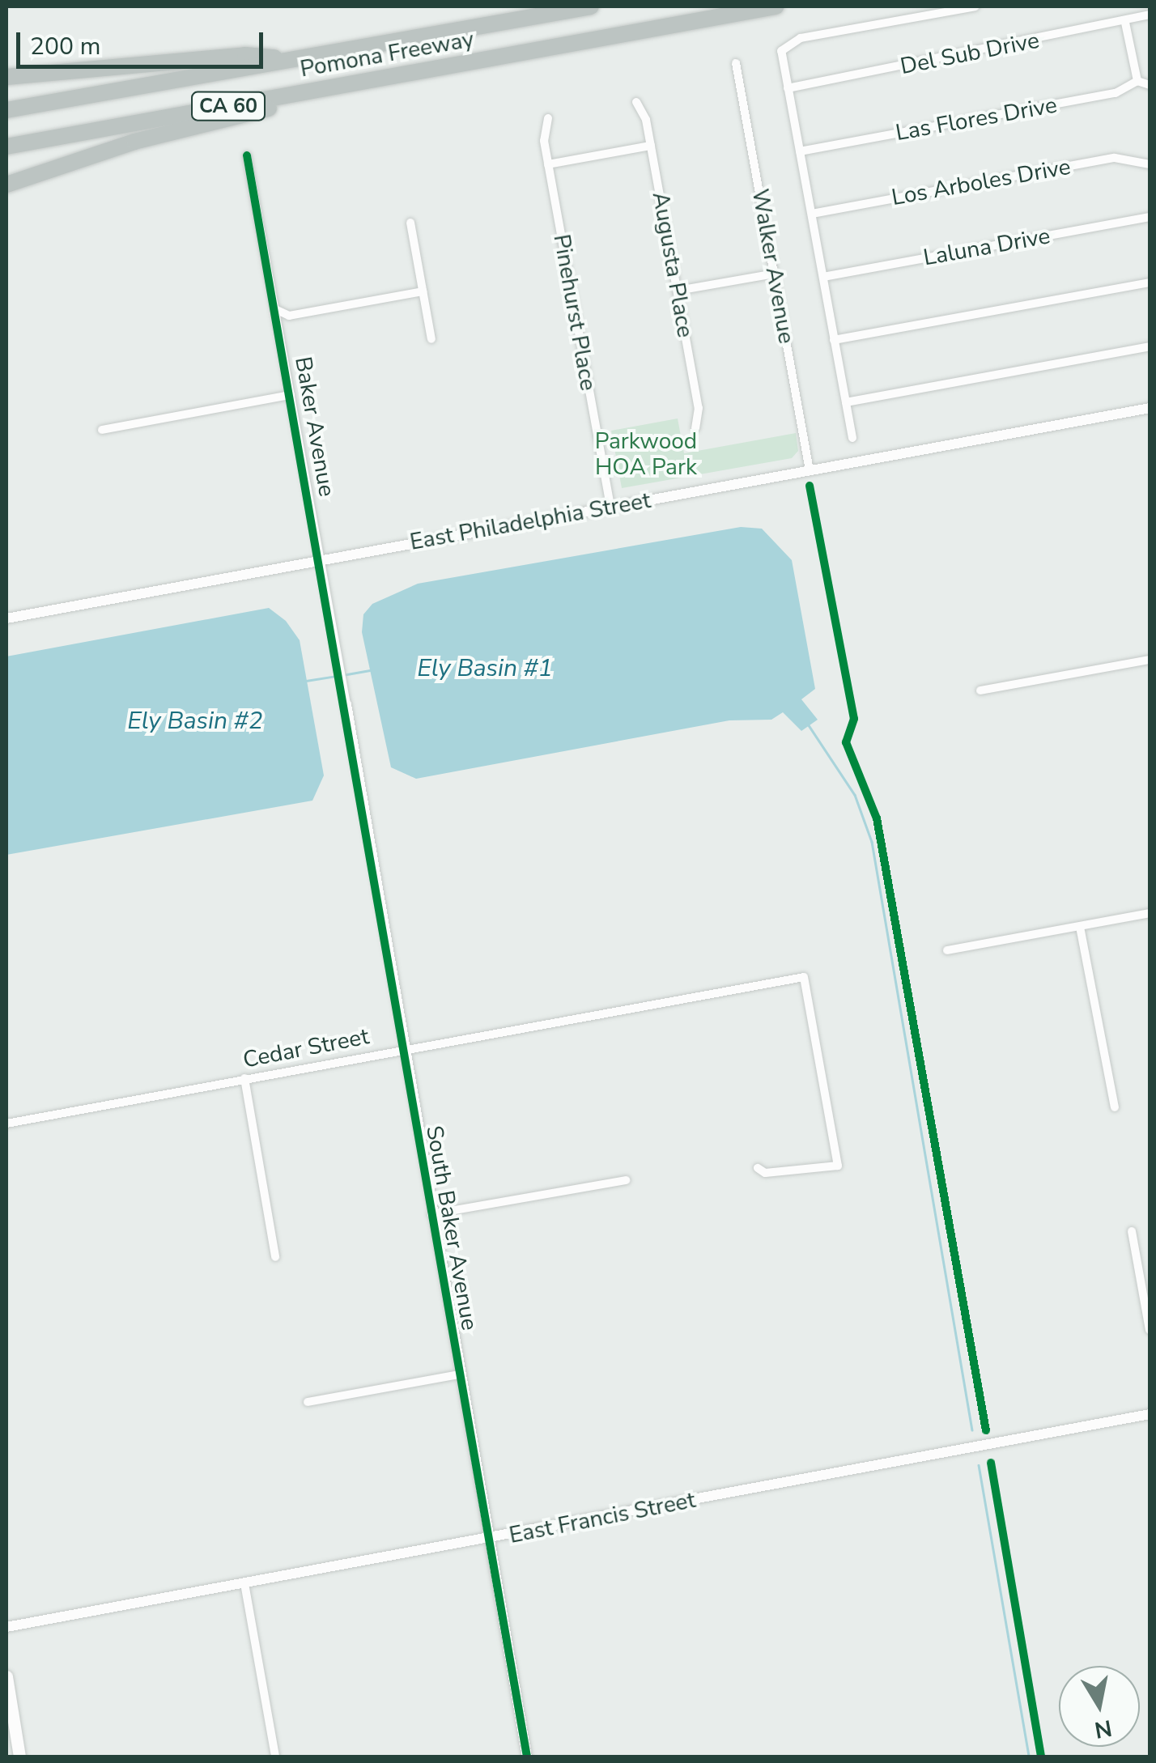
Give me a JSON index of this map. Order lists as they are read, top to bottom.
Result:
{
  "streets": {
    "highway": ["Pomona Freeway", "CA 60"],
    "street": [
      "Del Sub Drive",
      "Las Flores Drive",
      "Los Arboles Drive",
      "Laluna Drive",
      "Augusta Place",
      "Walker Avenue",
      "Pinehurst Place",
      "Baker Avenue",
      "East Philadelphia Street",
      "Cedar Street",
      "South Baker Avenue",
      "East Francis Street"
    ]
  },
  "crossings": [
    ["Del Sub Drive", "Walker Avenue"],
    ["Las Flores Drive", "Walker Avenue"],
    ["Los Arboles Drive", "Walker Avenue"],
    ["Laluna Drive", "Walker Avenue"],
    ["Walker Avenue", "East Philadelphia Street"],
    ["Pinehurst Place", "East Philadelphia Street"],
    ["Baker Avenue", "East Philadelphia Street"],
    ["Baker Avenue", "South Baker Avenue"],
    ["Cedar Street", "South Baker Avenue"],
    ["South Baker Avenue", "East Francis Street"]
  ],
  "water": ["Ely Basin #1", "Ely Basin #2"],
  "parks": ["Parkwood HOA Park"],
  "scale_bar": "200 m",
  "north": "bottom"
}
